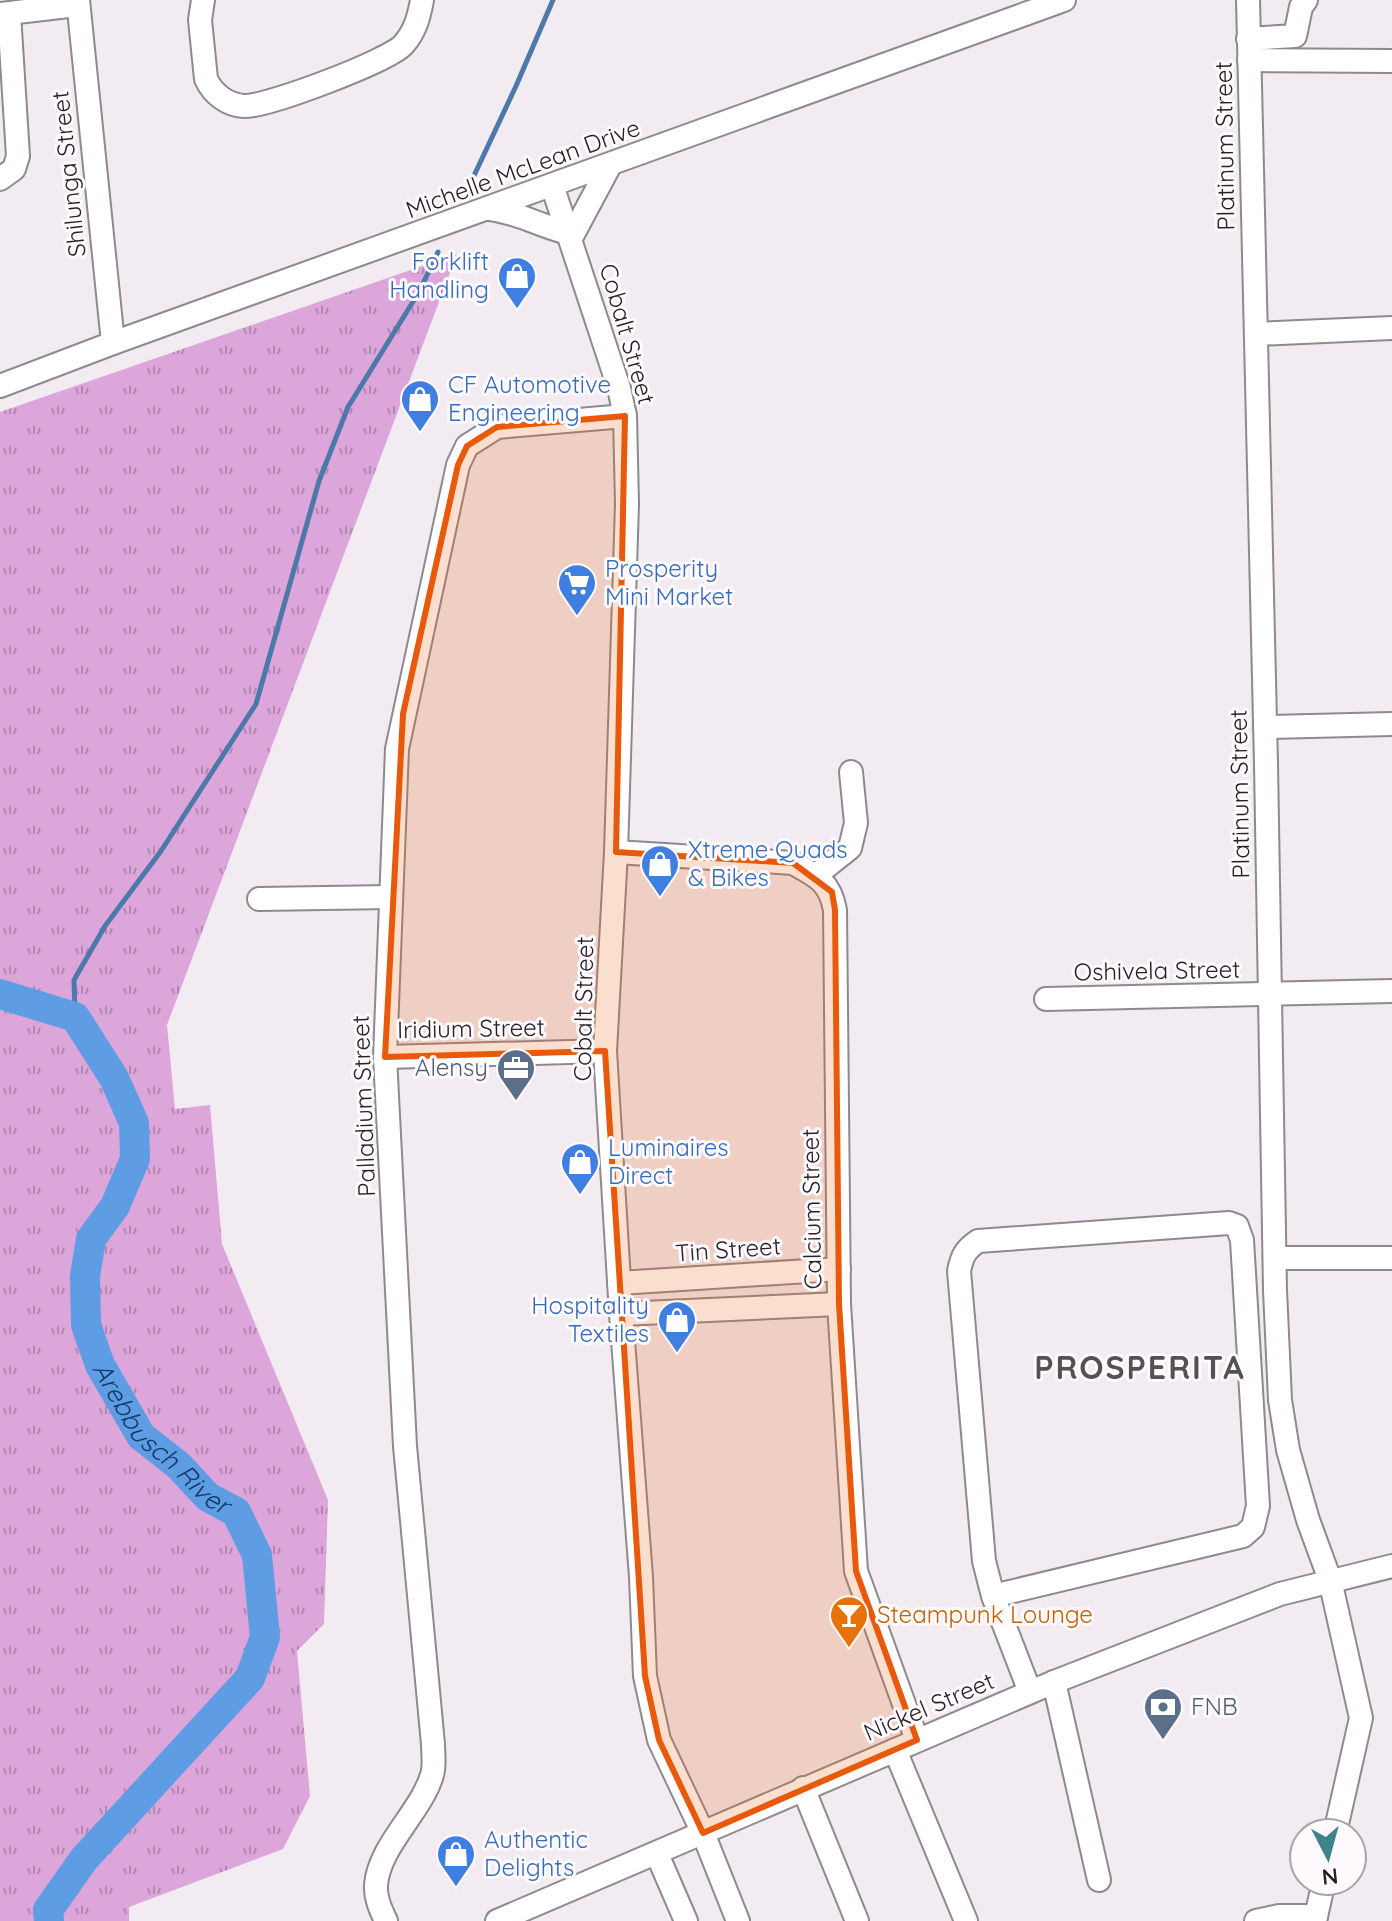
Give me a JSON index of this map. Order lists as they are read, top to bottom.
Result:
{
  "streets": {
    "street": [
      "Platinum Street",
      "Michelle McLean Drive",
      "Shilunga Street",
      "Cobalt Street",
      "Oshivela Street",
      "Iridium Street",
      "Palladium Street",
      "Calcium Street",
      "Tin Street",
      "Nickel Street"
    ]
  },
  "crossings": [
    ["Platinum Street", "Oshivela Street"],
    ["Platinum Street", "Nickel Street"],
    ["Michelle McLean Drive", "Shilunga Street"],
    ["Michelle McLean Drive", "Cobalt Street"],
    ["Cobalt Street", "Iridium Street"],
    ["Cobalt Street", "Palladium Street"],
    ["Cobalt Street", "Tin Street"],
    ["Cobalt Street", "Nickel Street"],
    ["Iridium Street", "Palladium Street"],
    ["Calcium Street", "Tin Street"],
    ["Calcium Street", "Nickel Street"]
  ],
  "districts": ["PROSPERITA"],
  "water": ["Arebbusch River"],
  "places": {
    "shop": [
      "Forklift Handling",
      "CF Automotive Engineering",
      "Xtreme Quads & Bikes",
      "Luminaires Direct",
      "Hospitality Textiles",
      "Authentic Delights"
    ],
    "supermarket": ["Prosperity Mini Market"],
    "office": ["Alensy"],
    "bar": ["Steampunk Lounge"],
    "bank": ["FNB"]
  },
  "north": "bottom"
}
